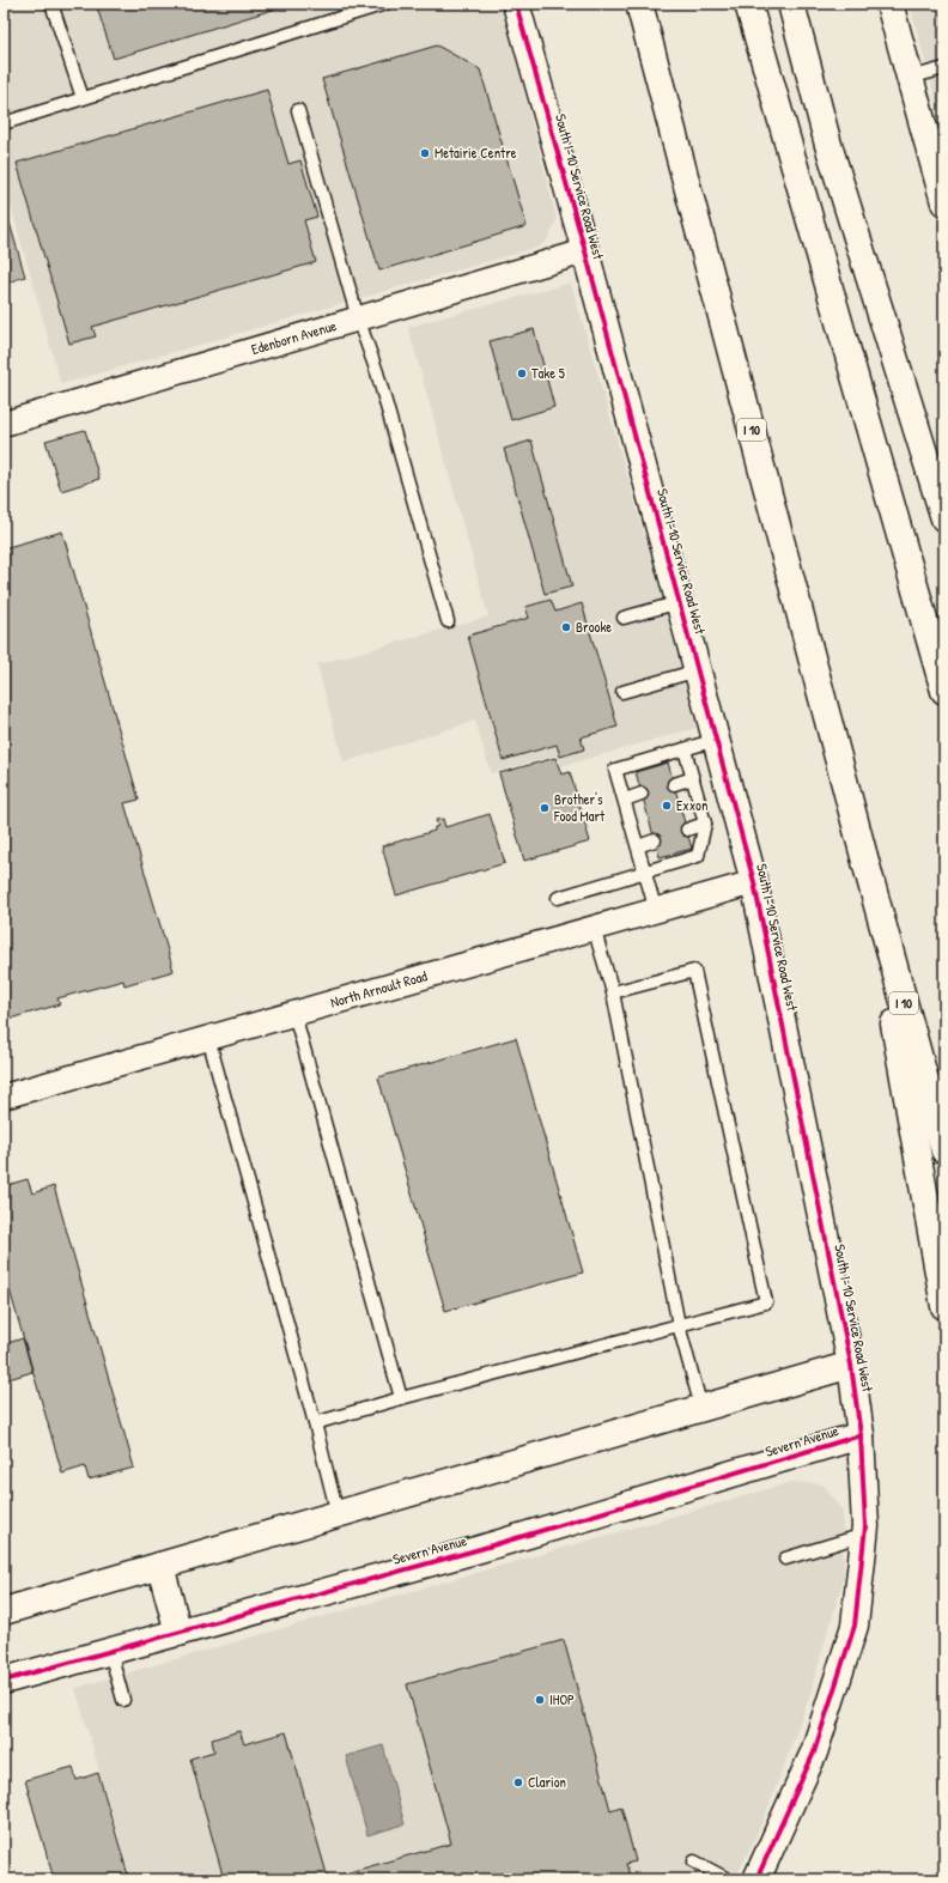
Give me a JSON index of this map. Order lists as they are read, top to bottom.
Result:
{
  "streets": {
    "main road": ["South I-10 Service Road West", "I 10", "Severn Avenue"],
    "street": ["Edenborn Avenue", "North Arnoult Road"]
  },
  "crossings": [
    ["South I-10 Service Road West", "Edenborn Avenue"],
    ["South I-10 Service Road West", "North Arnoult Road"],
    ["South I-10 Service Road West", "Severn Avenue"]
  ],
  "places": [
    "Metairie Centre",
    "Take 5",
    "Brooke",
    "Exxon",
    "Brother's Food Mart",
    "IHOP",
    "Clarion"
  ]
}
